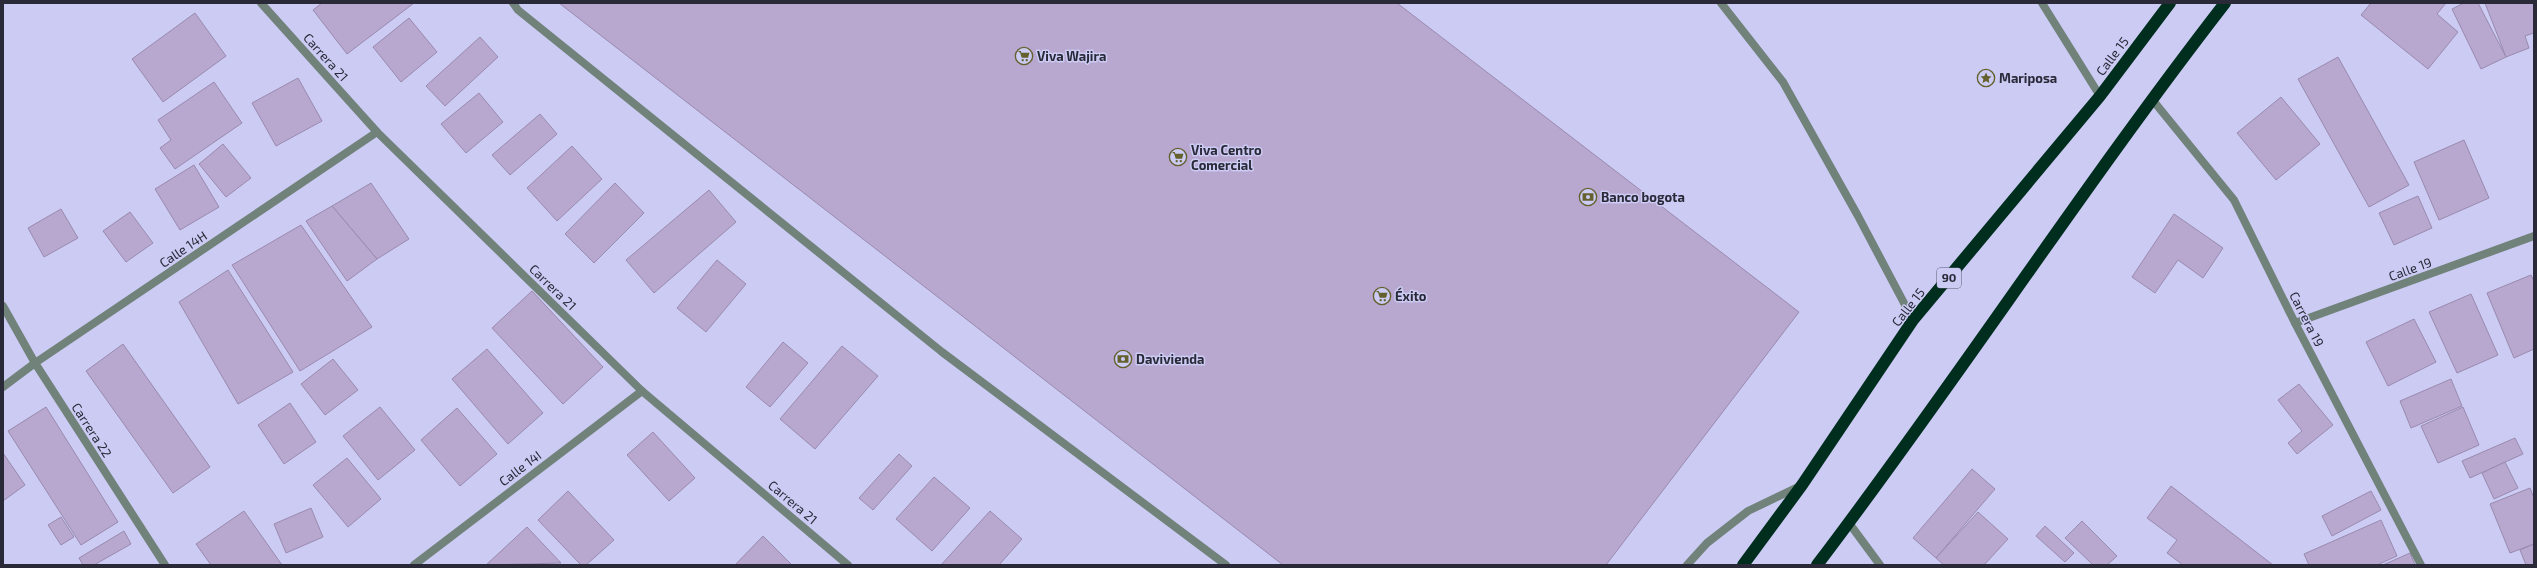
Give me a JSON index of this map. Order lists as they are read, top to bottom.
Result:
{
  "streets": {
    "highway": ["Calle 15", "90"],
    "street": [
      "Carrera 21",
      "Calle 14H",
      "Calle 19",
      "Carrera 19",
      "Carrera 22",
      "Calle 14I"
    ]
  },
  "crossings": [
    ["Carrera 21", "Calle 14H"],
    ["Carrera 21", "Calle 14I"],
    ["Calle 14H", "Carrera 22"],
    ["Calle 19", "Carrera 19"]
  ],
  "places": {
    "supermarket": ["Viva Wajira", "Viva Centro Comercial", "Éxito"],
    "place": ["Mariposa"],
    "bank": ["Banco bogota", "Davivienda"]
  }
}
